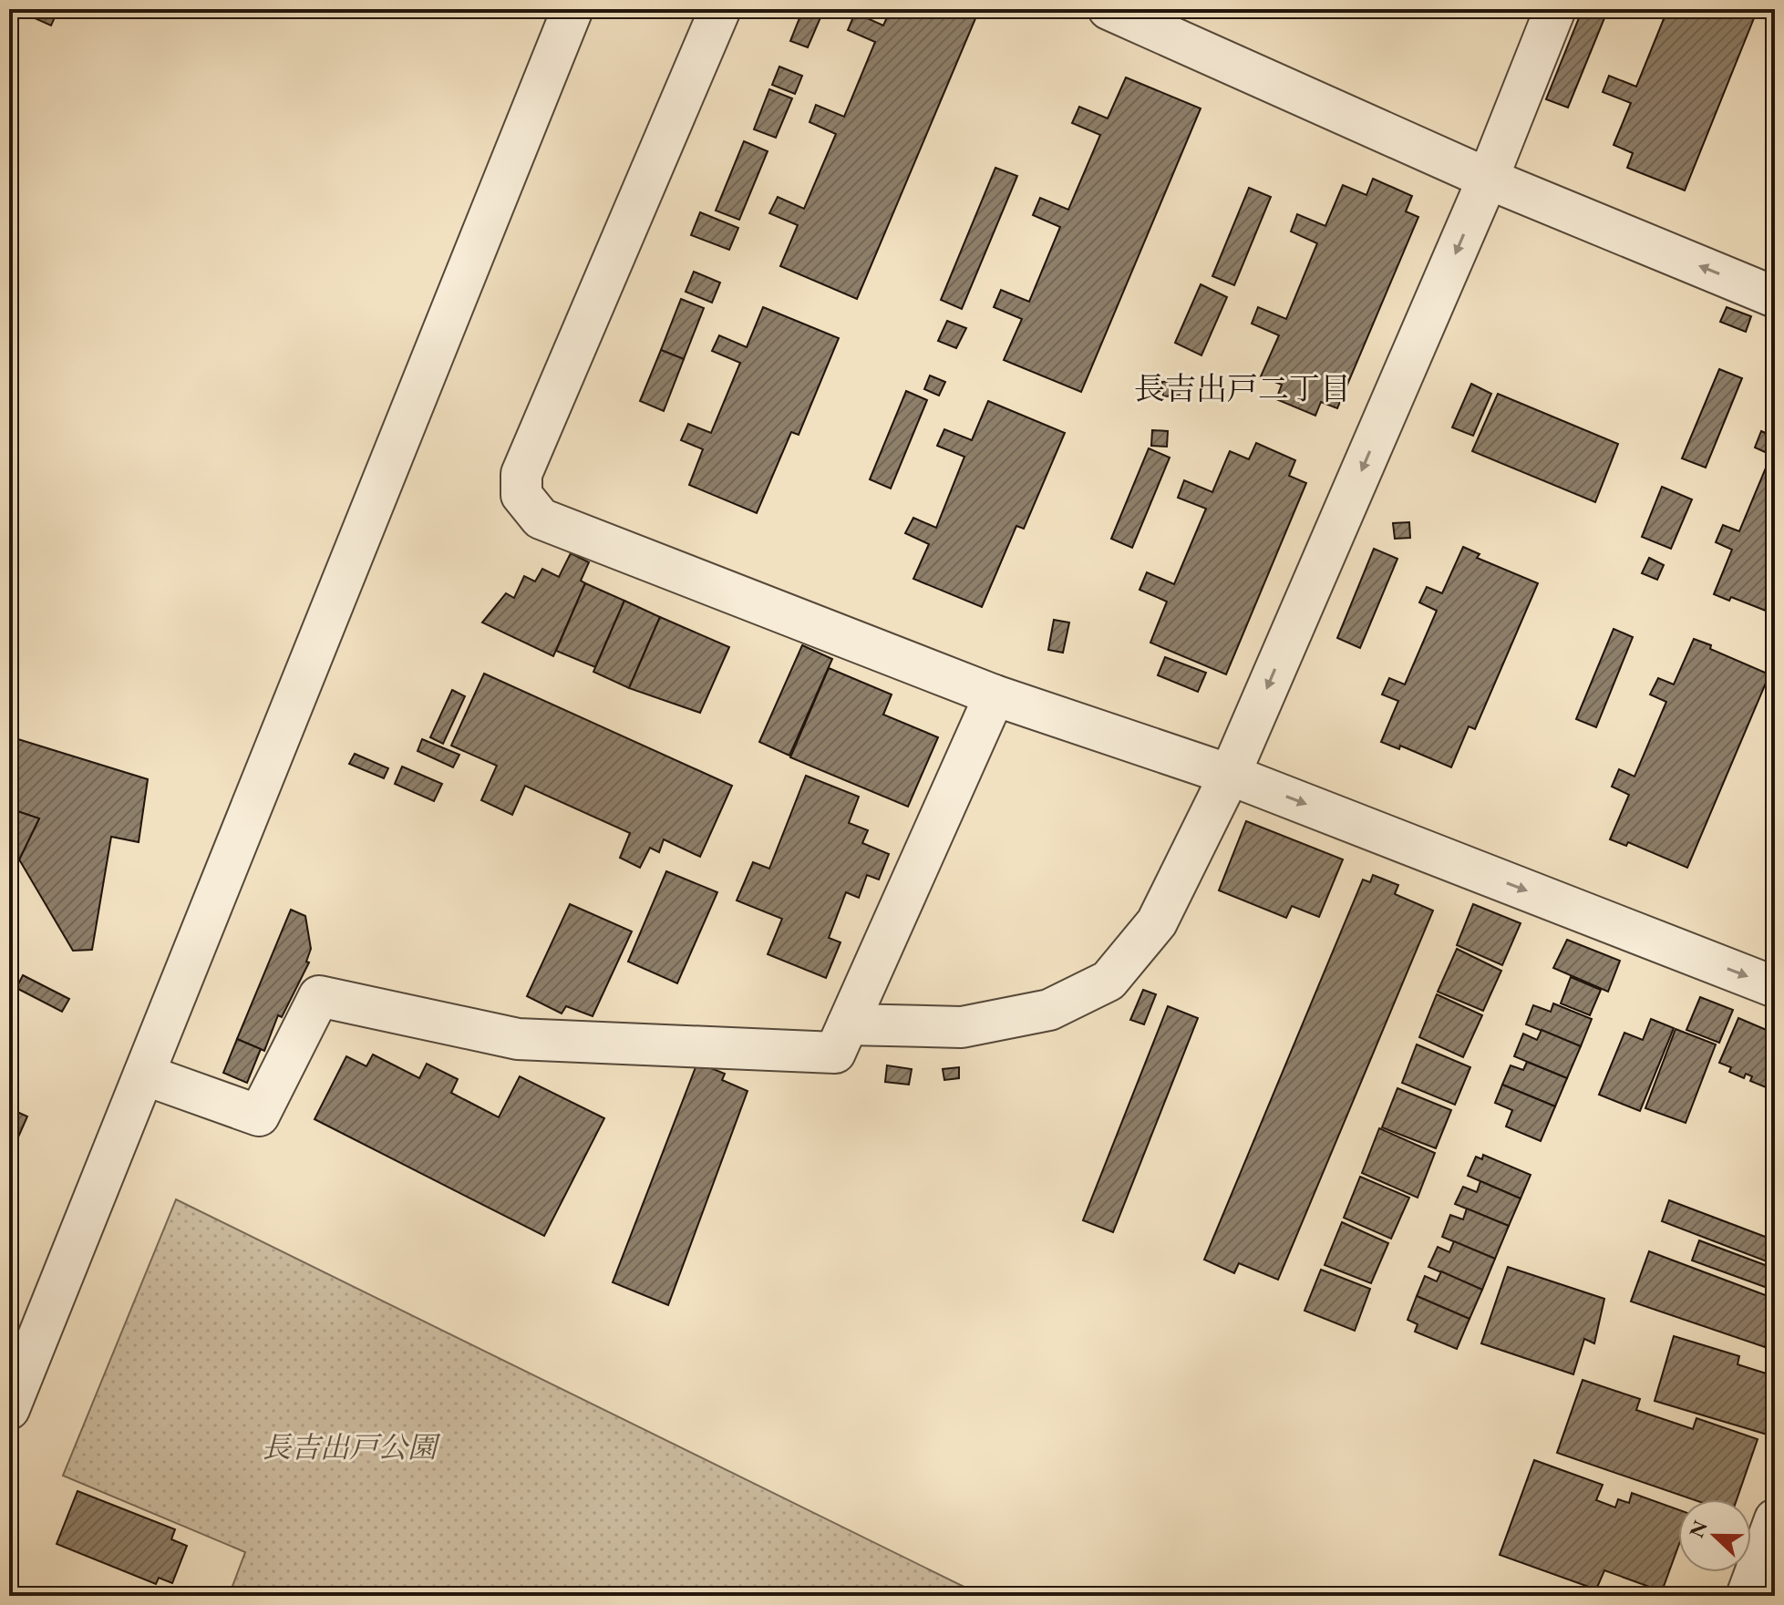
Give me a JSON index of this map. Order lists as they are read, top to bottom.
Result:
{
  "districts": ["長吉出戸二丁目"],
  "parks": ["長吉出戸公園"],
  "north": "left"
}
